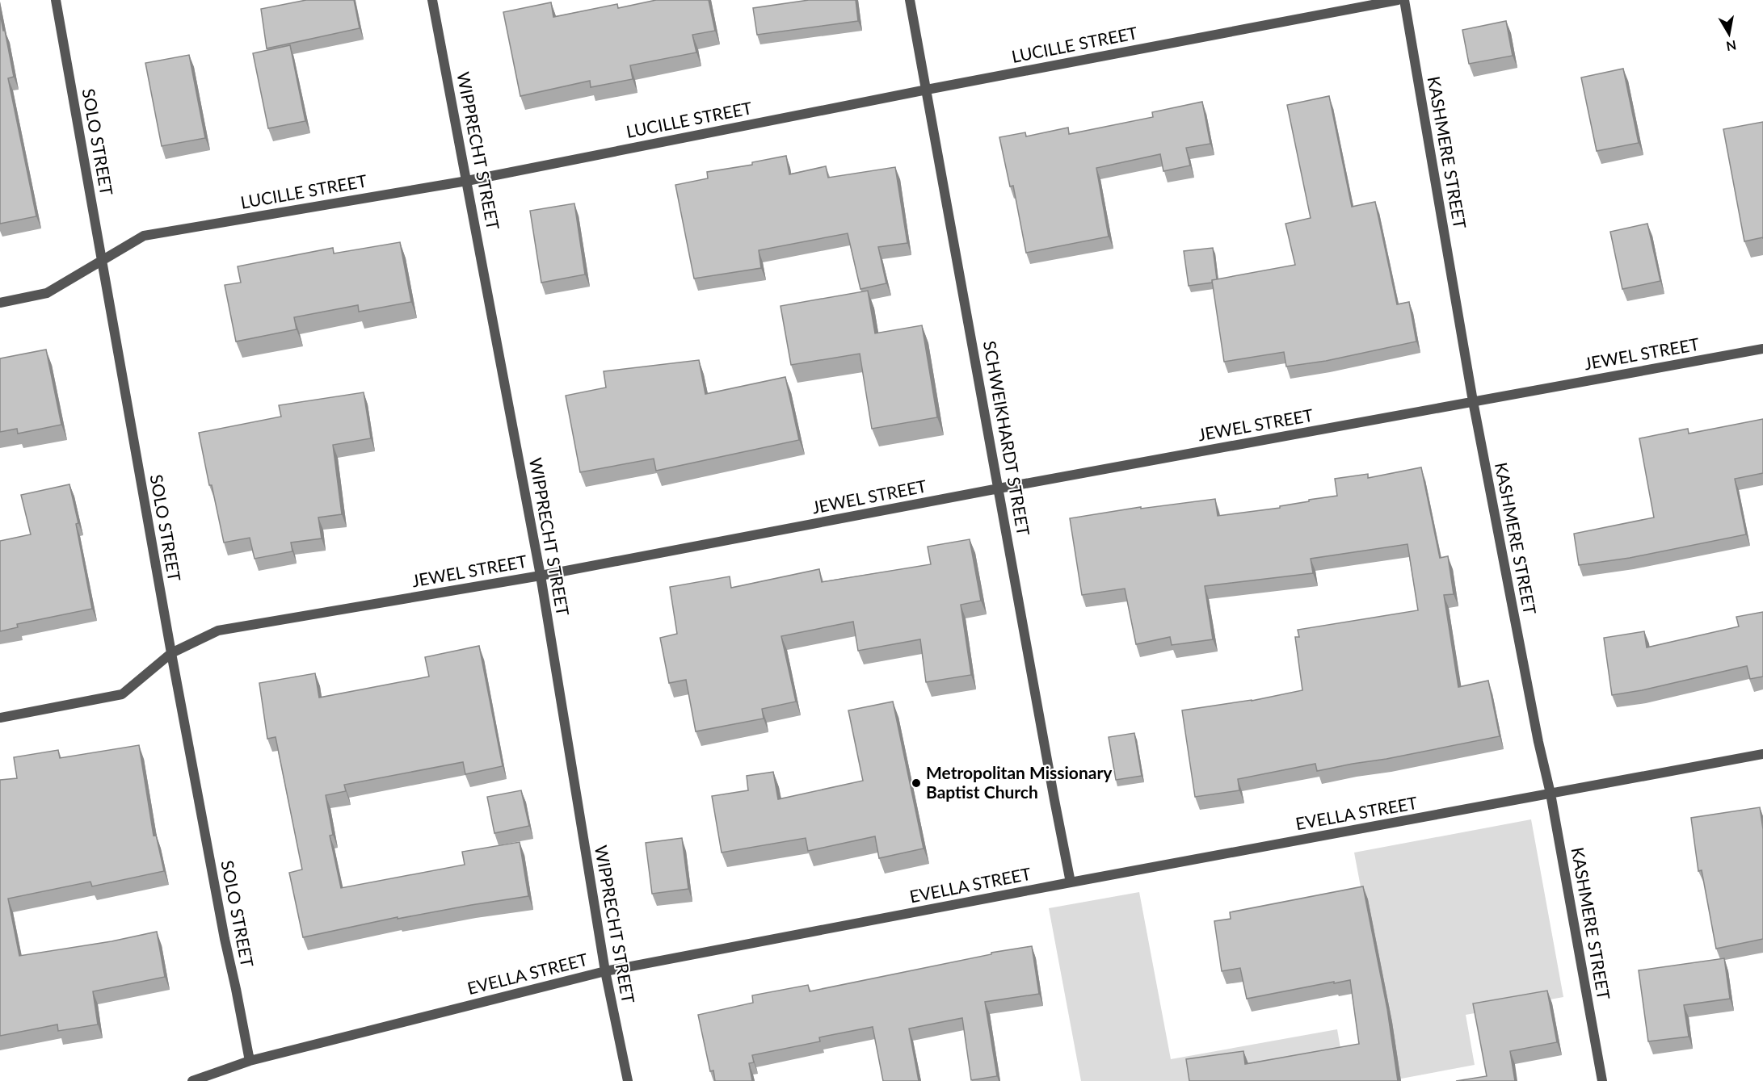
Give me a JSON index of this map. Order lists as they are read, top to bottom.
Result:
{
  "streets": {
    "street": [
      "LUCILLE STREET",
      "SOLO STREET",
      "WIPPRECHT STREET",
      "KASHMERE STREET",
      "JEWEL STREET",
      "SCHWEIKHARDT STREET",
      "EVELLA STREET"
    ]
  },
  "crossings": [
    ["LUCILLE STREET", "SOLO STREET"],
    ["LUCILLE STREET", "WIPPRECHT STREET"],
    ["LUCILLE STREET", "SCHWEIKHARDT STREET"],
    ["SOLO STREET", "JEWEL STREET"],
    ["SOLO STREET", "EVELLA STREET"],
    ["WIPPRECHT STREET", "JEWEL STREET"],
    ["WIPPRECHT STREET", "EVELLA STREET"],
    ["KASHMERE STREET", "JEWEL STREET"],
    ["KASHMERE STREET", "EVELLA STREET"],
    ["JEWEL STREET", "SCHWEIKHARDT STREET"],
    ["SCHWEIKHARDT STREET", "EVELLA STREET"]
  ],
  "places": ["Metropolitan Missionary Baptist Church"],
  "north": "bottom"
}
